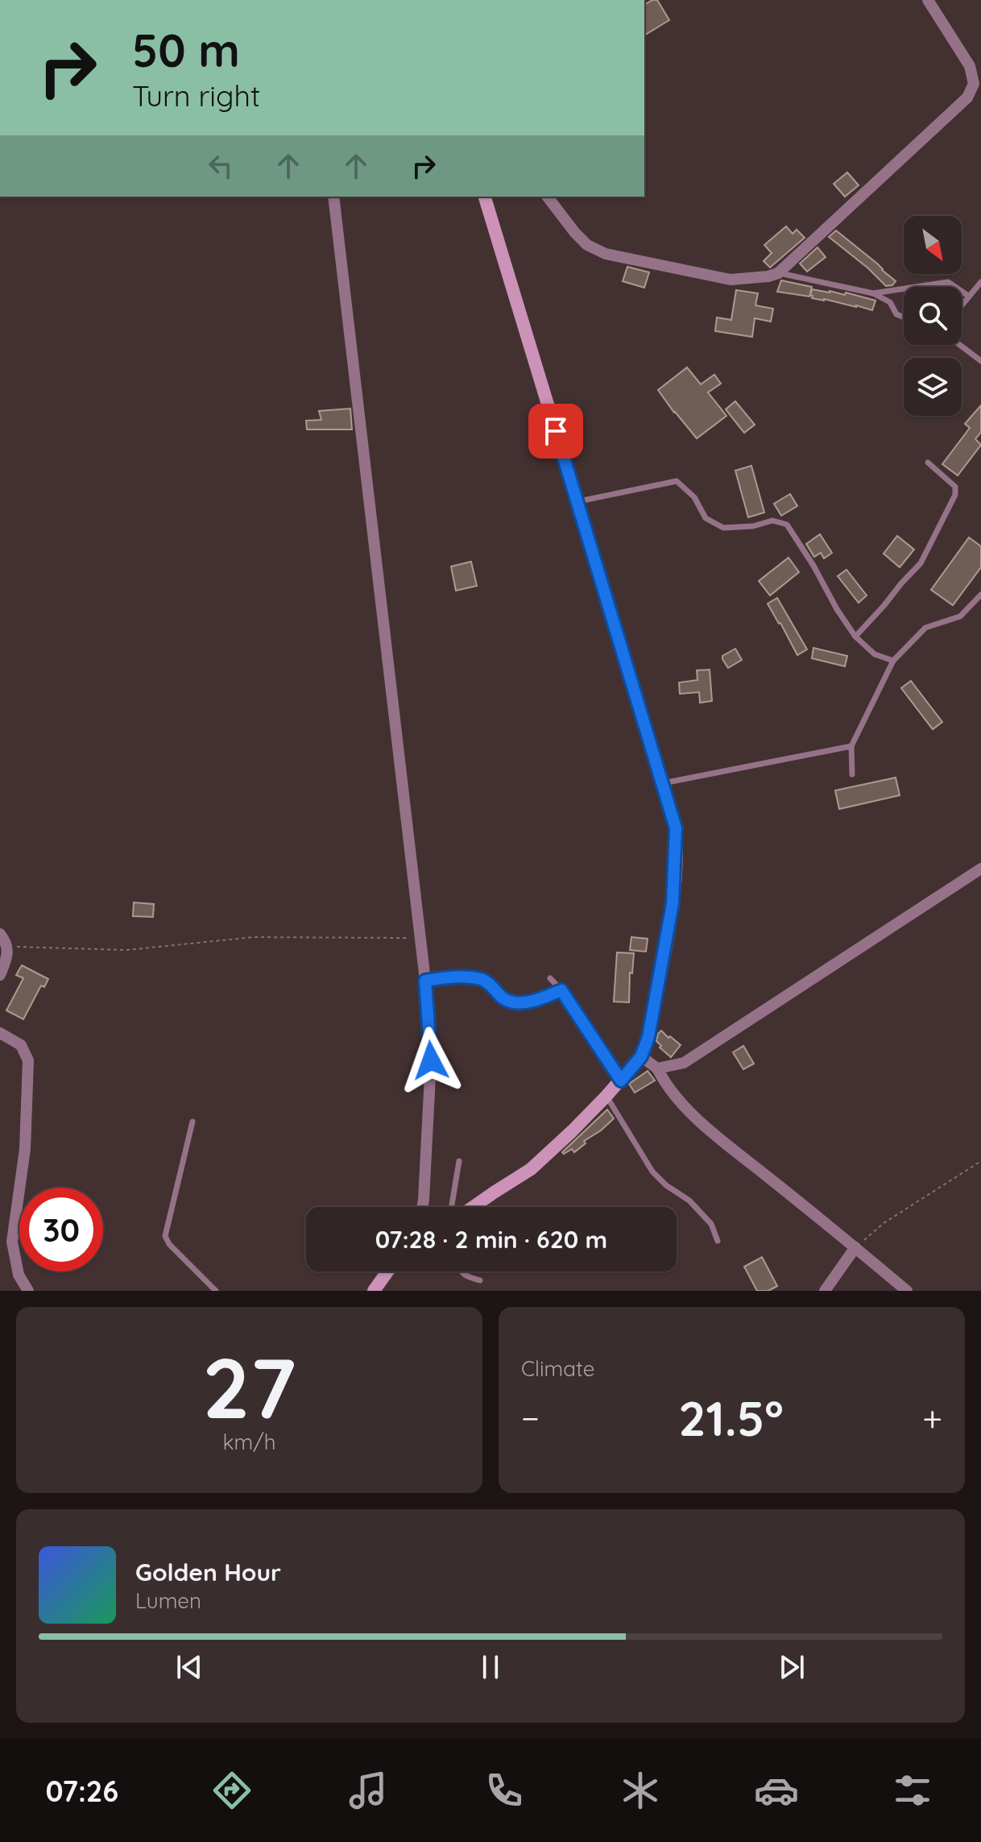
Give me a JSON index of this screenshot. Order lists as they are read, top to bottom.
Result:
{
  "north": "bottom right",
  "page": {
    "turn": ["50 m", "Turn right"],
    "limit": "30",
    "trip": "07:28 · 2 min · 620 m",
    "tile": [
      ["27", "km/h"],
      "Climate"
    ],
    "heat": ["−", "21.5°", "+"],
    "song": ["Golden Hour", "Lumen"],
    "tabs": "07:26"
  }
}
